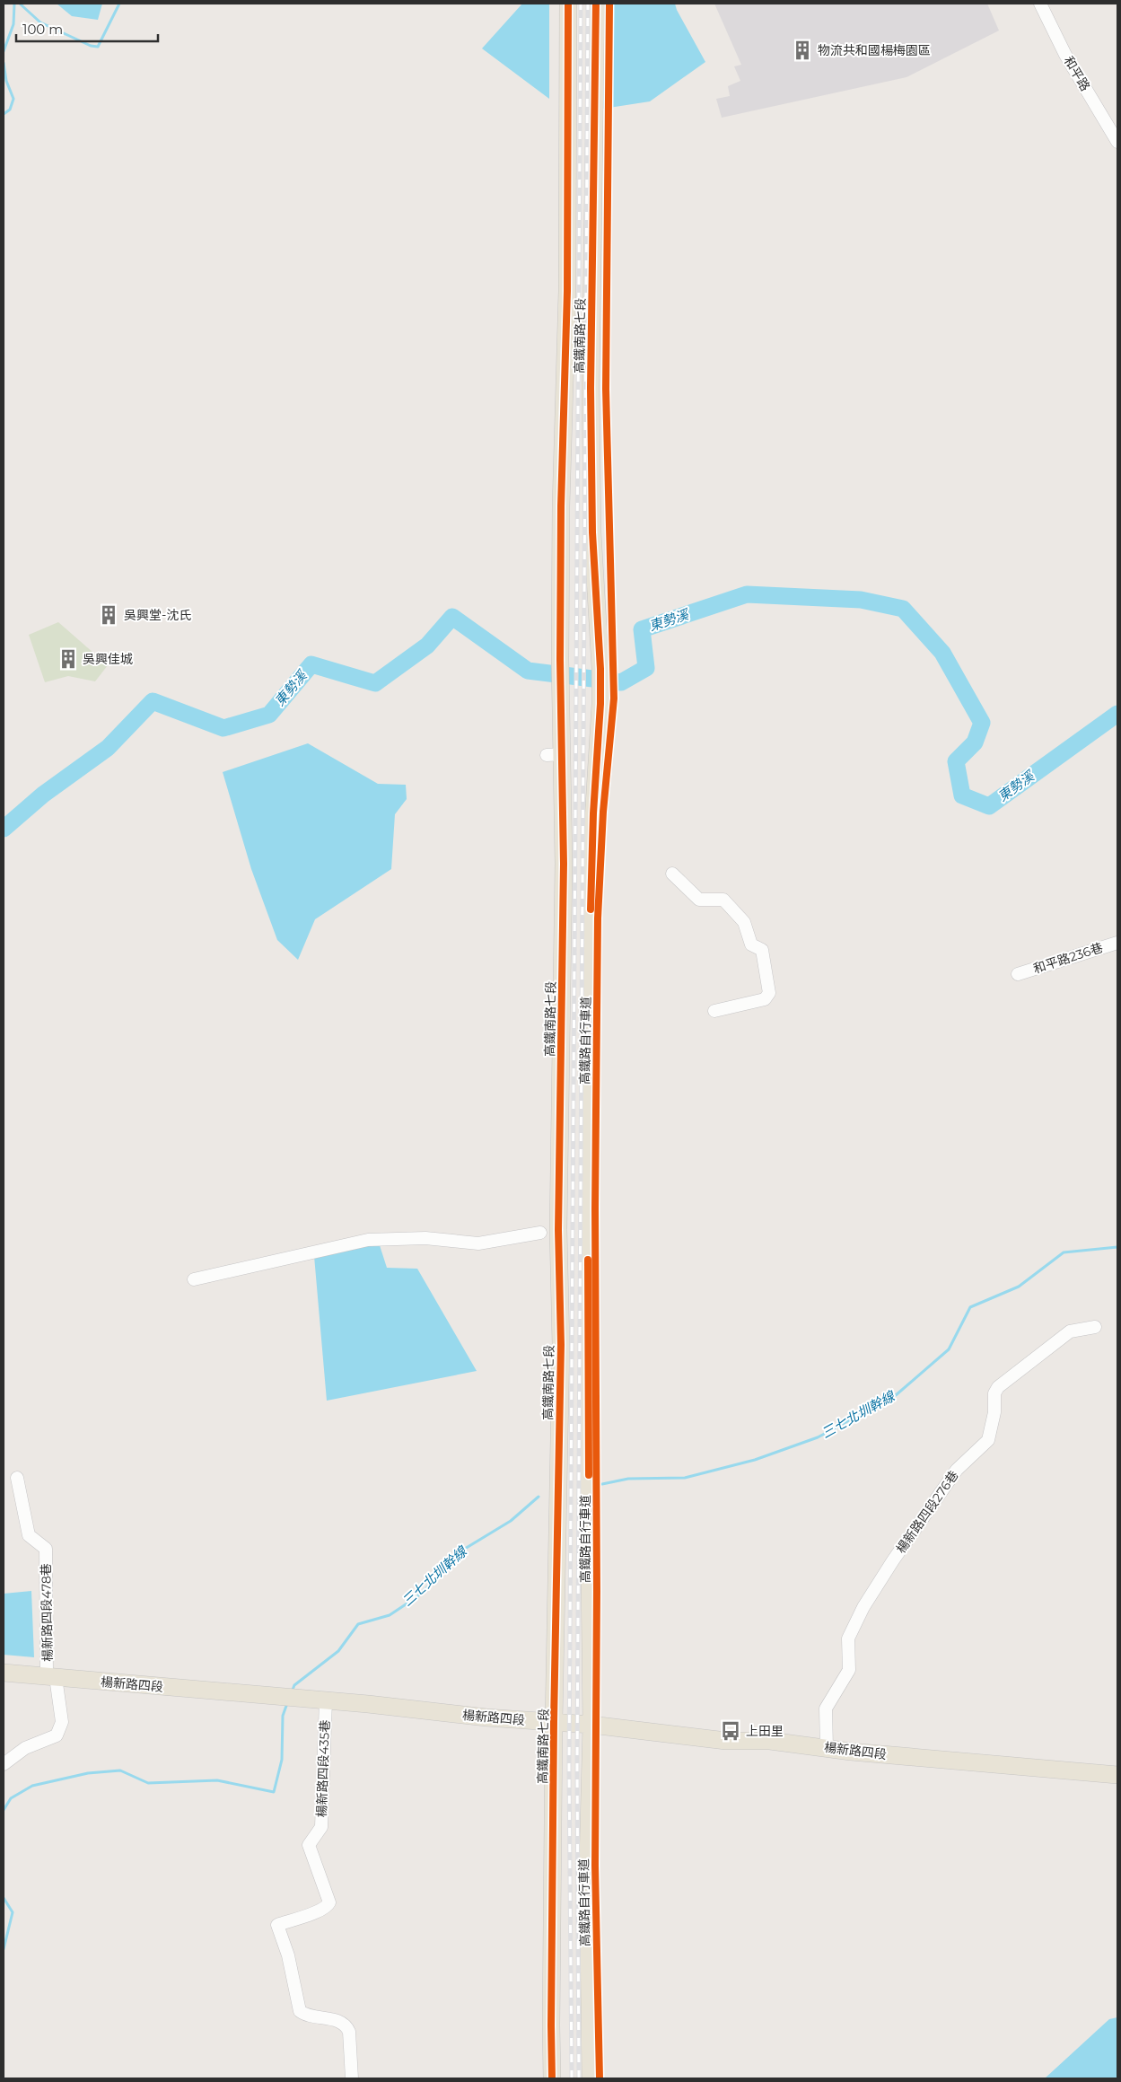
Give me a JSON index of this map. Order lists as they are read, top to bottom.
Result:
{
  "streets": {
    "main road": ["高鐵南路七段", "楊新路四段"],
    "street": [
      "和平路",
      "和平路236巷",
      "楊新路四段276巷",
      "楊新路四段478巷",
      "楊新路四段435巷"
    ],
    "cycle path": ["高鐵路自行車道"]
  },
  "crossings": [
    ["高鐵南路七段", "楊新路四段"],
    ["楊新路四段276巷", "楊新路四段"],
    ["楊新路四段478巷", "楊新路四段"],
    ["楊新路四段", "楊新路四段435巷"]
  ],
  "water": ["東勢溪", "三七北圳幹線"],
  "places": {
    "building": ["物流共和國楊梅園區", "吳興堂-沈氏", "吳興佳城"],
    "bus stop": ["上田里"]
  },
  "scale_bar": "100 m"
}
